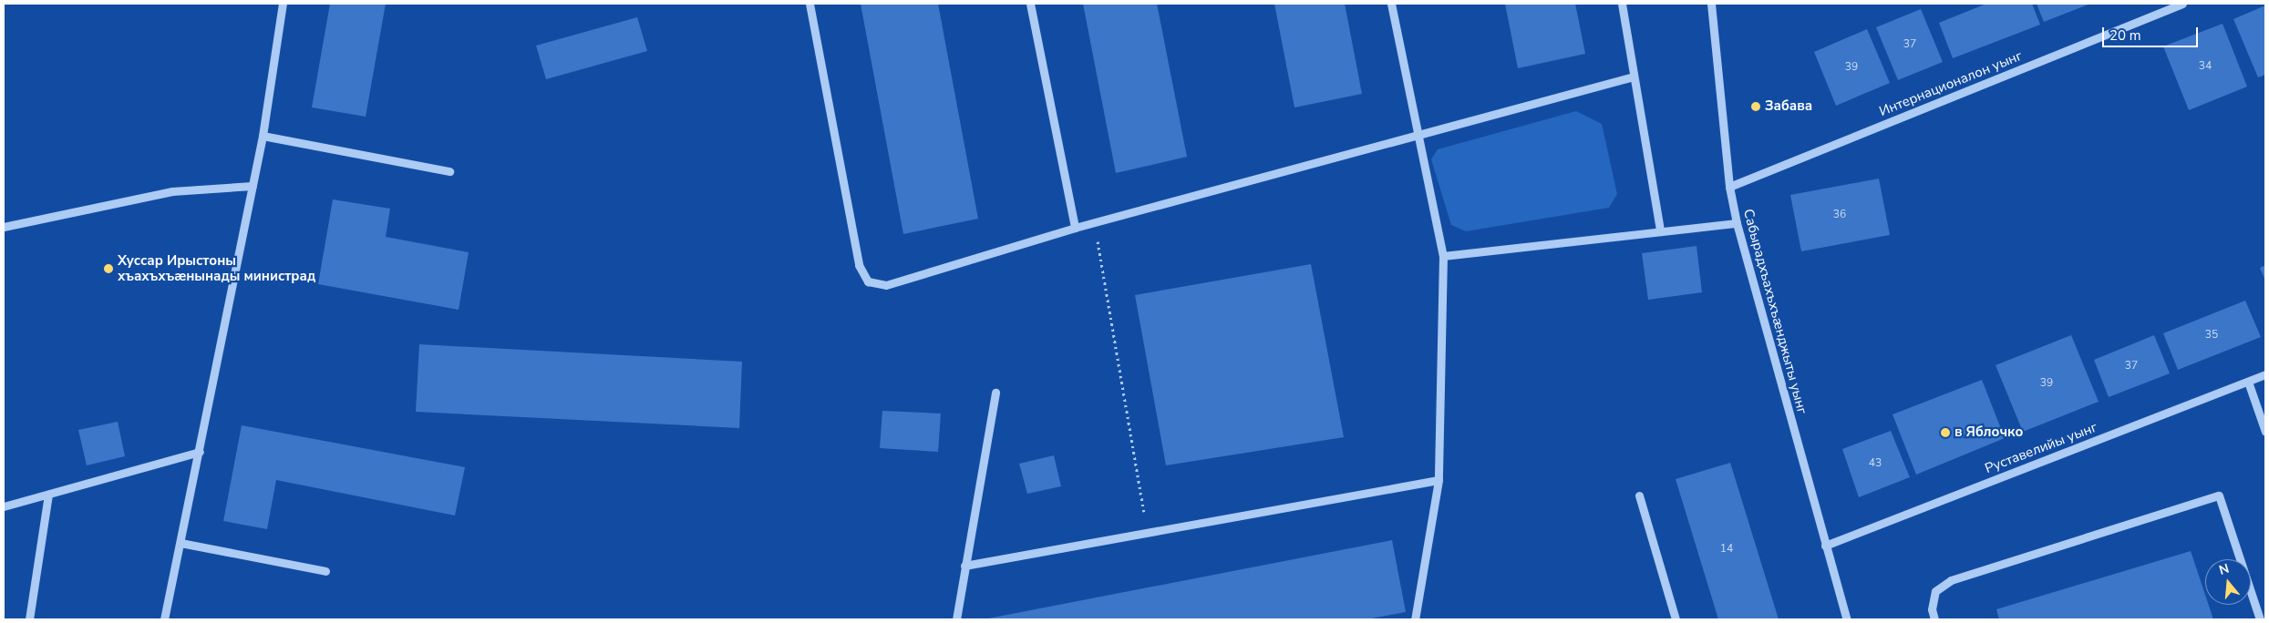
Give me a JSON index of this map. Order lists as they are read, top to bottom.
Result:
{
  "streets": {
    "street": ["Интернационалон уынг", "Сабырадхъахъхъæнджыты уынг", "Руставелийы уынг"]
  },
  "crossings": [
    ["Интернационалон уынг", "Сабырадхъахъхъæнджыты уынг"],
    ["Сабырадхъахъхъæнджыты уынг", "Руставелийы уынг"]
  ],
  "places": ["Забава", "Хуссар Ирыстоны хъахъхъæнынады министрад", "в Яблочко"],
  "house_numbers": [
    "37",
    "34",
    "39",
    "36",
    "35",
    "37",
    "39",
    "43",
    "14"
  ],
  "scale_bar": "20 m",
  "north": "top"
}
